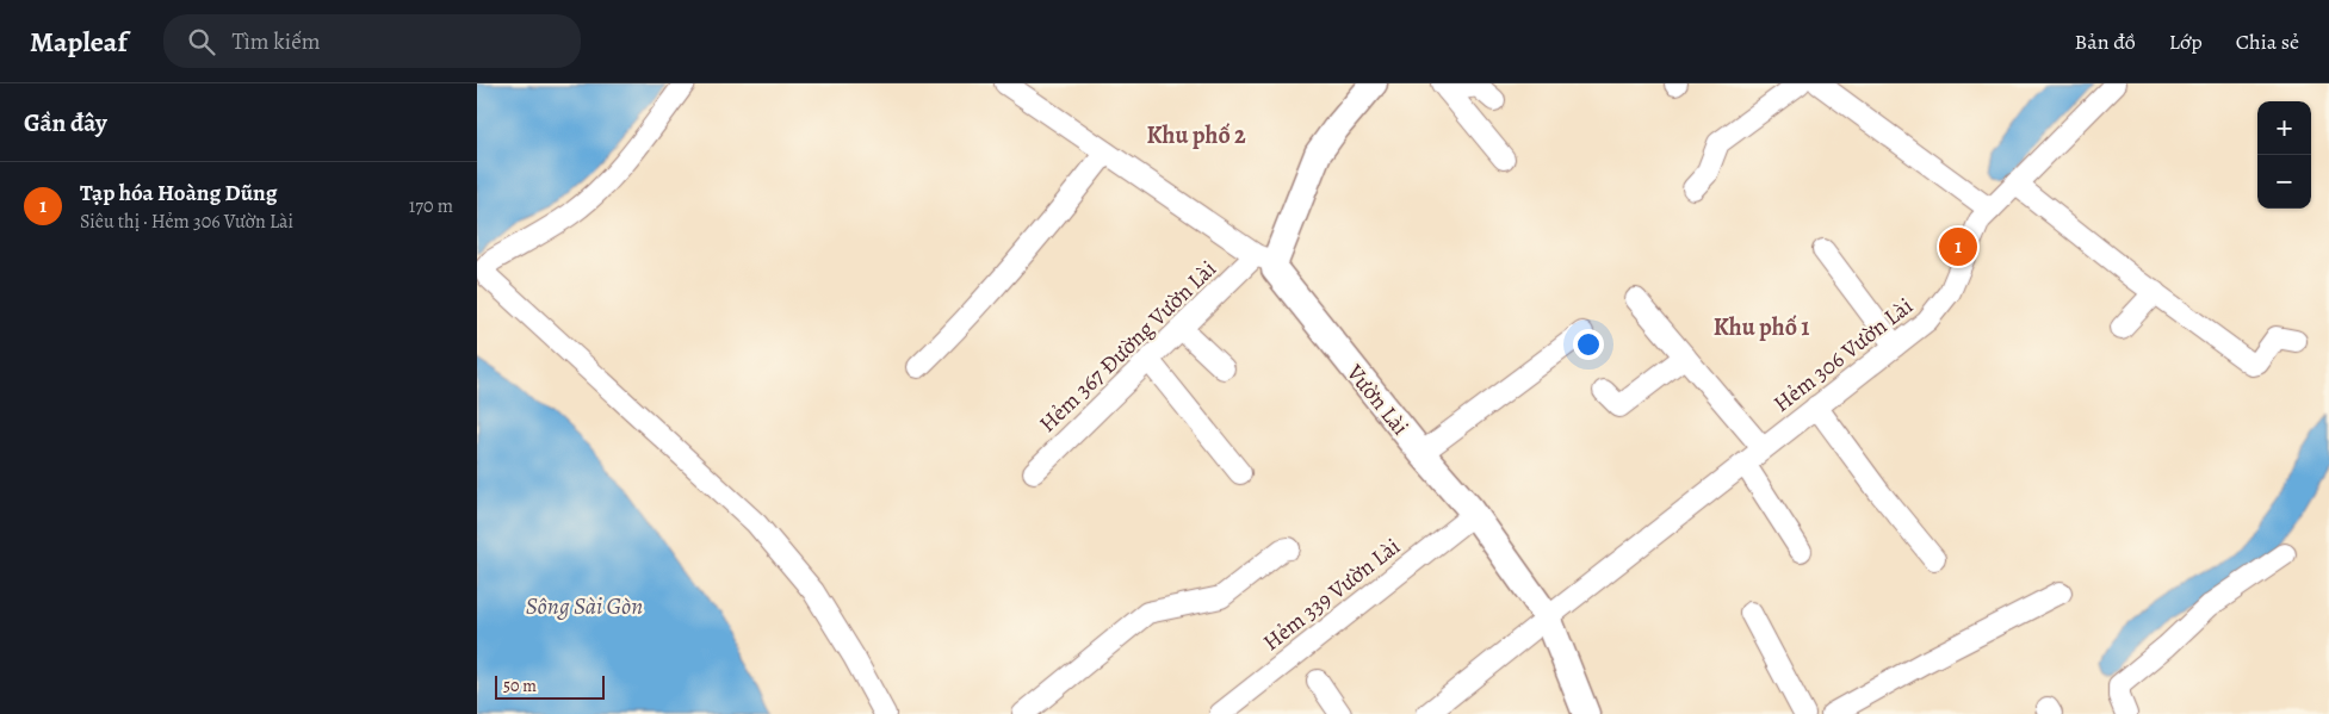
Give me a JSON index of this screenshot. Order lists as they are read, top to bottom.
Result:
{
  "streets": {
    "main road": ["Vườn Lài"],
    "street": ["Hẻm 367 Đường Vườn Lài", "Hẻm 306 Vườn Lài", "Hẻm 339 Vườn Lài"]
  },
  "crossings": [
    ["Hẻm 367 Đường Vườn Lài", "Vườn Lài"],
    ["Hẻm 306 Vườn Lài", "Vườn Lài"],
    ["Vườn Lài", "Hẻm 339 Vườn Lài"]
  ],
  "districts": ["Khu phố 2", "Khu phố 1"],
  "water": ["Sông Sài Gòn"],
  "scale_bar": "50 m",
  "page": {
    "header": "Mapleaf",
    "search": "Tìm kiếm",
    "nav": ["Bản đồ", "Lớp", "Chia sẻ"],
    "heading": "Gần đây",
    "map_buttons": ["+", "−"],
    "list": [
      {
        "mark": "1",
        "name": "Tạp hóa Hoàng Dũng",
        "note": "Siêu thị · Hẻm 306 Vườn Lài",
        "value": "170 m"
      }
    ],
    "pins": "1",
    "scale": "50 m"
  }
}
